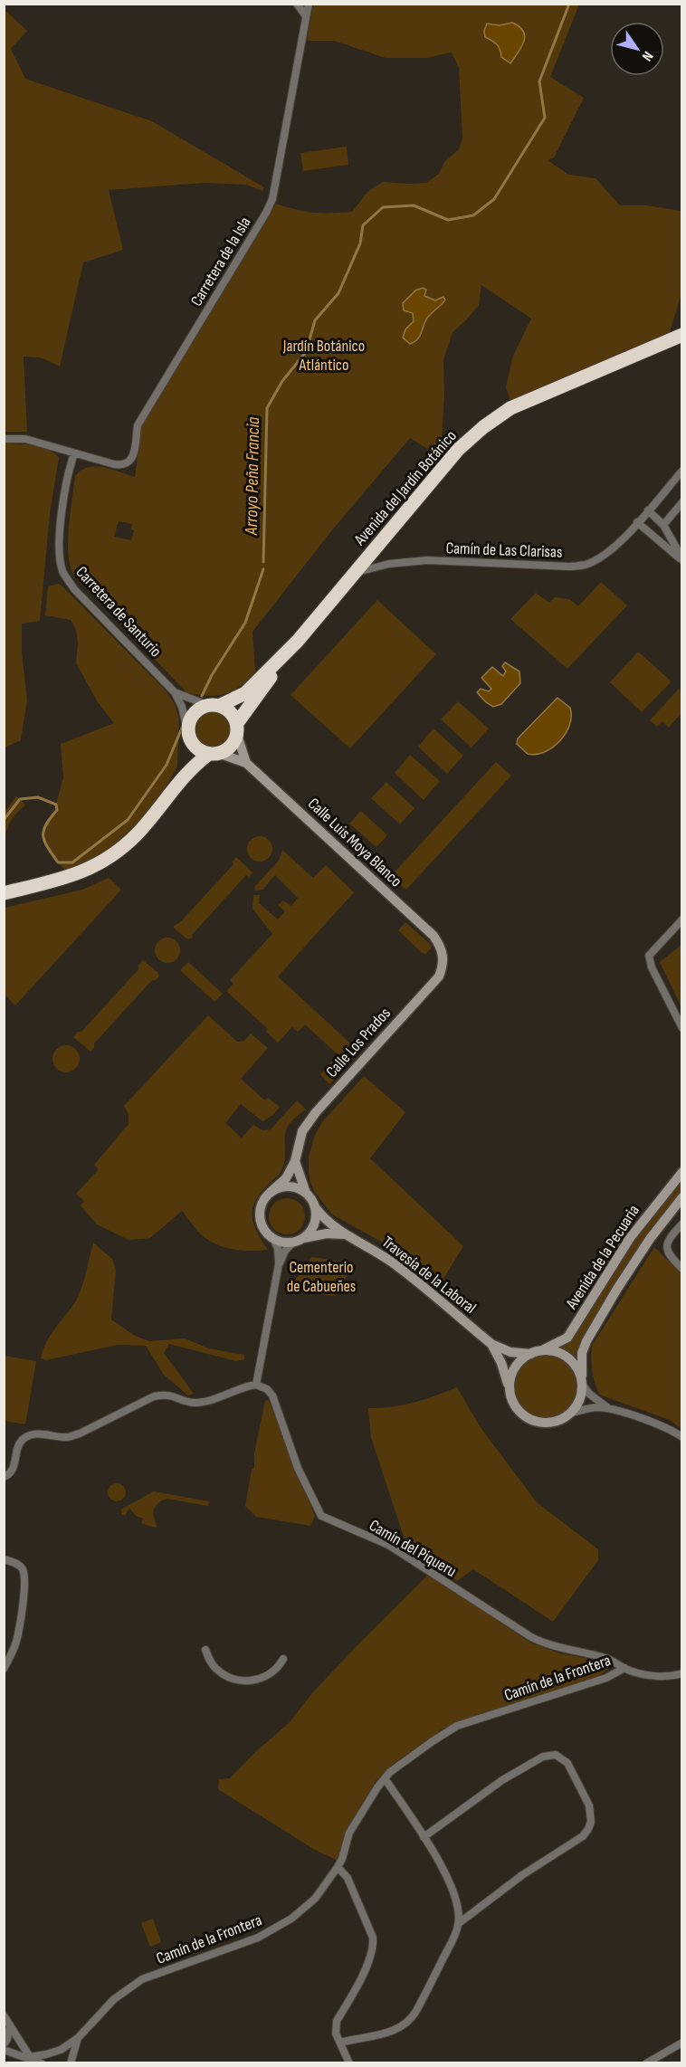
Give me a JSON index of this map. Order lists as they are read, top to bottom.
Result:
{
  "streets": {
    "highway": ["Avenida del Jardín Botánico"],
    "street": [
      "Carretera de la Isla",
      "Camín de Las Clarisas",
      "Carretera de Santurio",
      "Calle Luis Moya Blanco",
      "Calle Los Prados",
      "Avenida de la Pecuaria",
      "Travesía de la Laboral",
      "Camín del Piqueru",
      "Camín de la Frontera"
    ]
  },
  "crossings": [
    ["Carretera de la Isla", "Carretera de Santurio"],
    ["Avenida del Jardín Botánico", "Camín de Las Clarisas"],
    ["Avenida del Jardín Botánico", "Carretera de Santurio"],
    ["Avenida del Jardín Botánico", "Calle Luis Moya Blanco"],
    ["Carretera de Santurio", "Calle Luis Moya Blanco"],
    ["Calle Luis Moya Blanco", "Calle Los Prados"],
    ["Calle Los Prados", "Travesía de la Laboral"],
    ["Avenida de la Pecuaria", "Travesía de la Laboral"],
    ["Camín del Piqueru", "Camín de la Frontera"]
  ],
  "water": ["Arroyo Peña Francia"],
  "parks": ["Jardín Botánico Atlántico", "Cementerio de Cabueñes"],
  "north": "bottom right"
}
